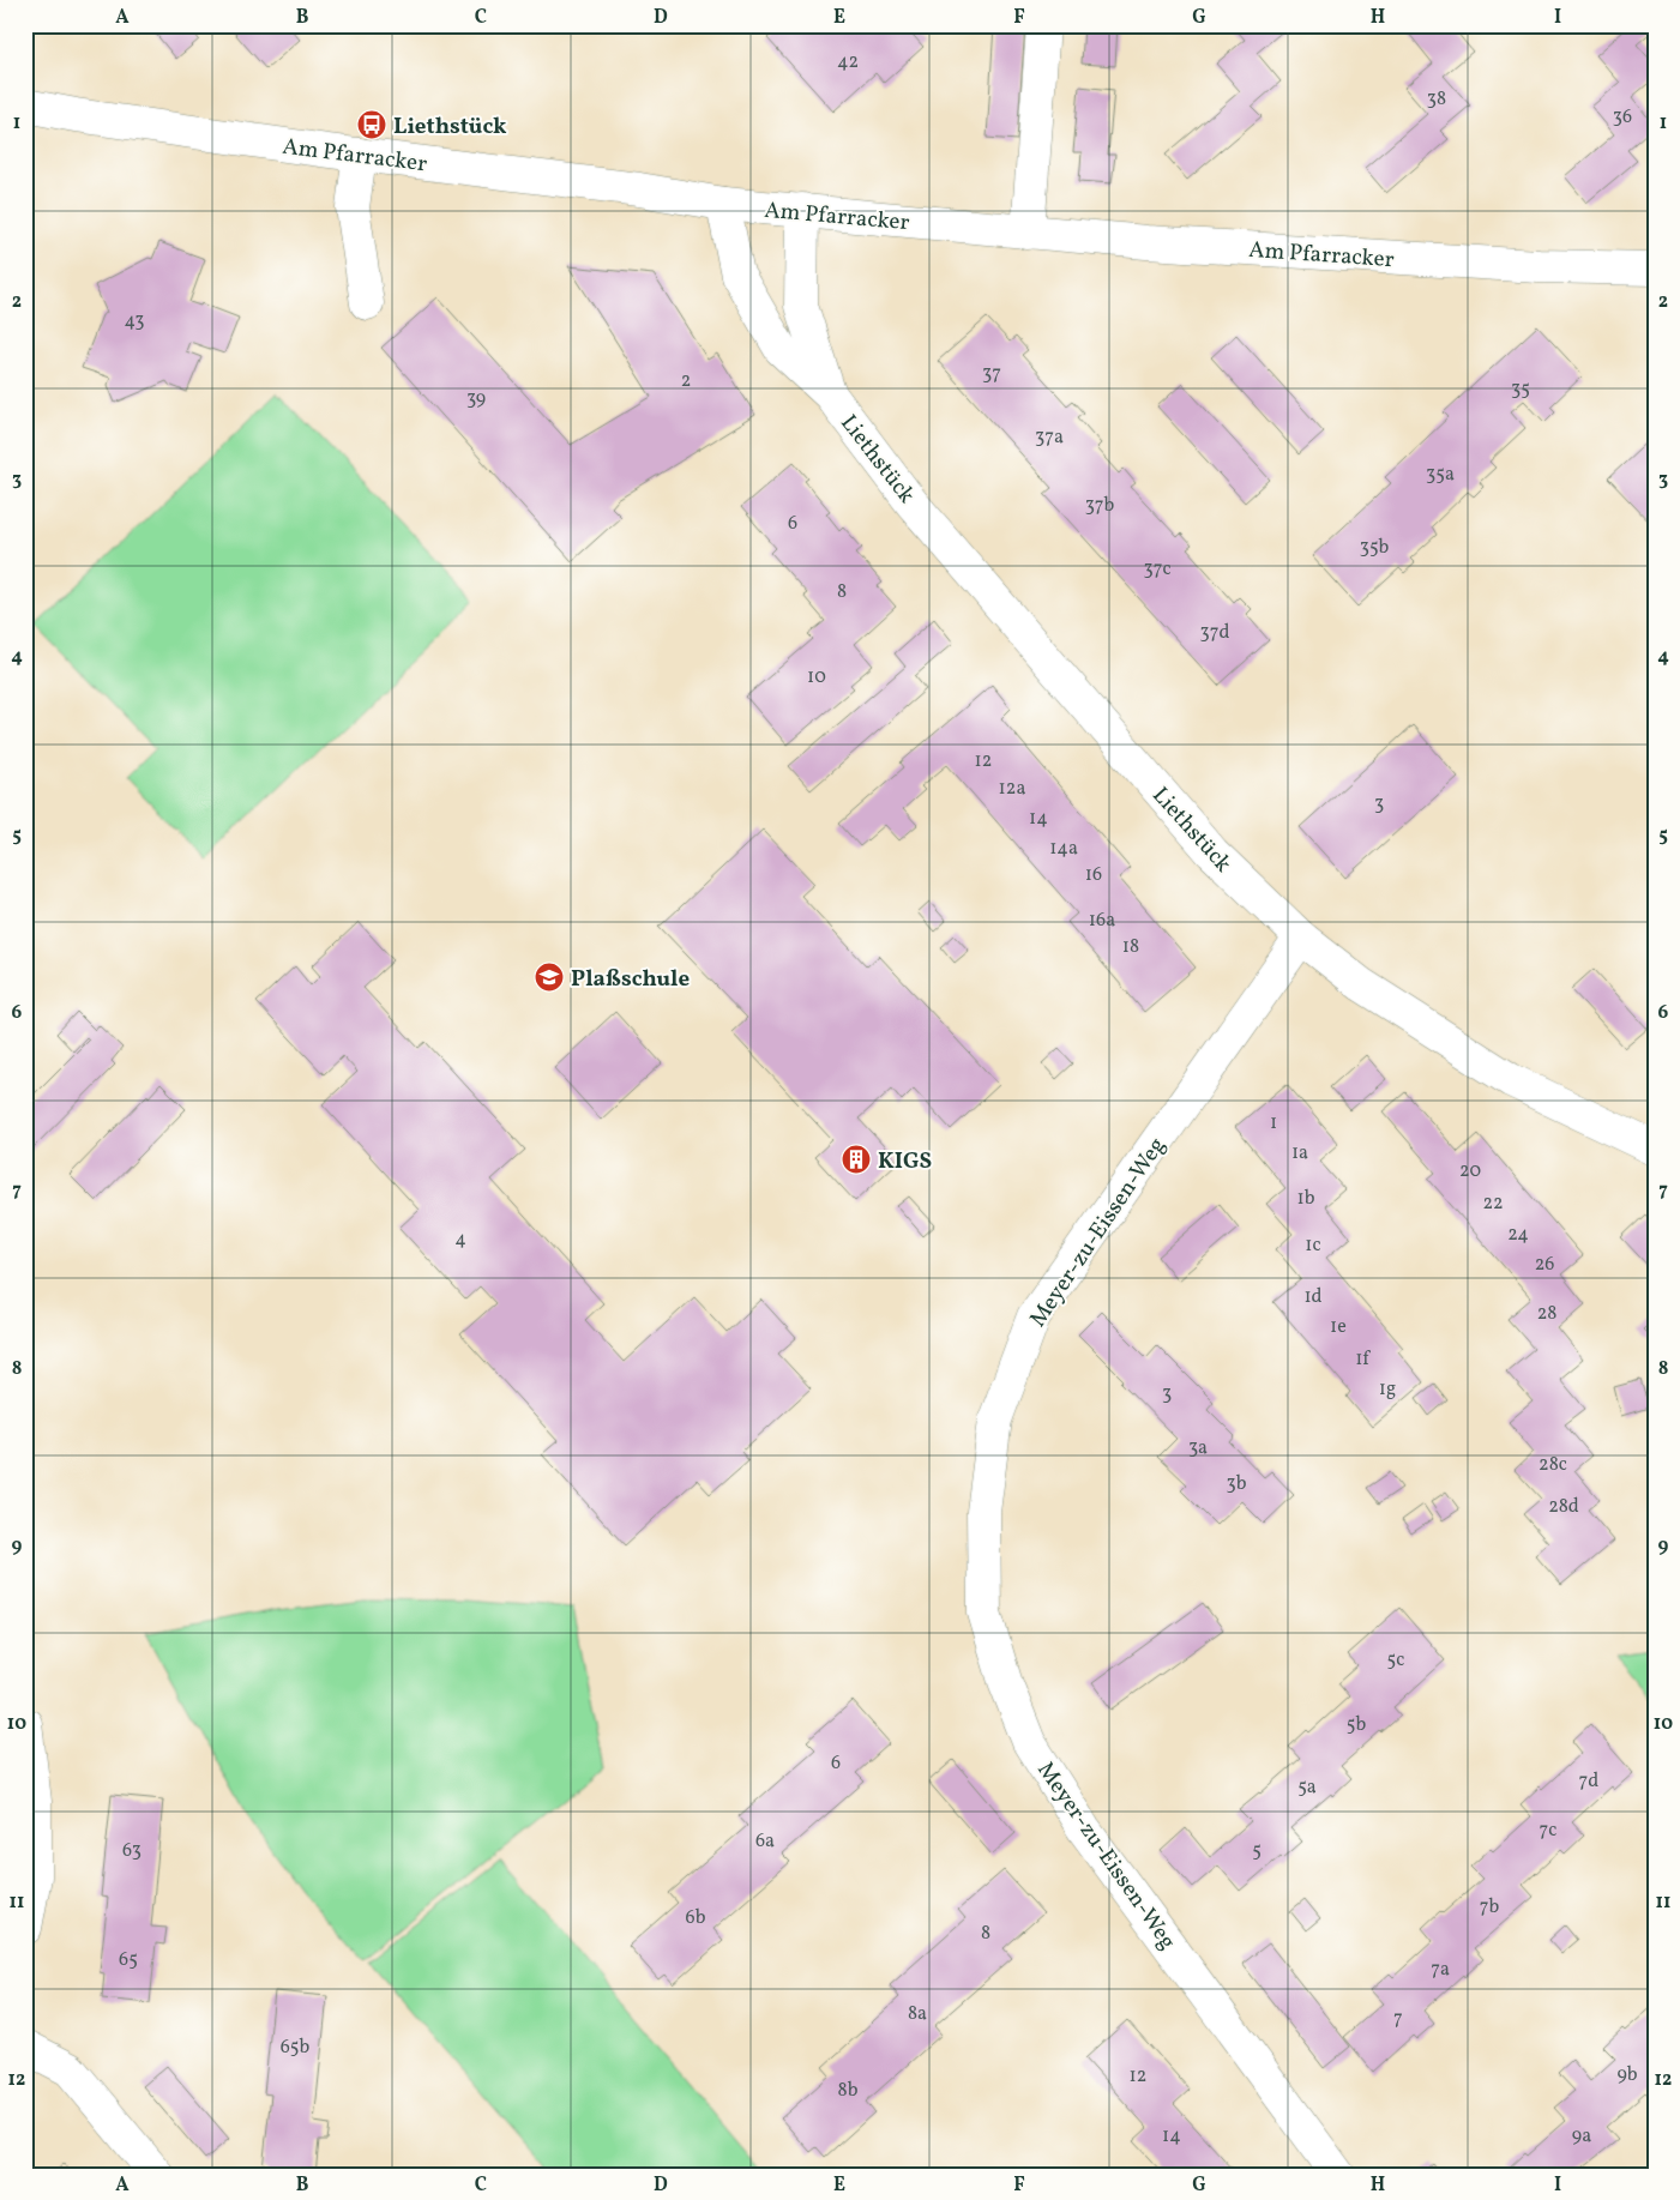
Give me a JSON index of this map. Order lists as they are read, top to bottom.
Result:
{
  "streets": {
    "street": ["Am Pfarracker", "Liethstück", "Meyer-zu-Eissen-Weg"]
  },
  "crossings": [
    ["Am Pfarracker", "Liethstück"],
    ["Liethstück", "Meyer-zu-Eissen-Weg"]
  ],
  "places": {
    "bus stop": ["Liethstück"],
    "school or university": ["Plaßschule"],
    "building": ["KIGS"]
  },
  "house_numbers": [
    "42",
    "38",
    "36",
    "43",
    "37",
    "2",
    "35",
    "39",
    "37a",
    "35a",
    "37b",
    "6",
    "35b",
    "37c",
    "8",
    "37d",
    "10",
    "12",
    "12a",
    "3",
    "14",
    "14a",
    "16",
    "16a",
    "18",
    "1",
    "1a",
    "20",
    "1b",
    "22",
    "24",
    "4",
    "1c",
    "26",
    "1d",
    "28",
    "1e",
    "1f",
    "1g",
    "3",
    "3a",
    "28c",
    "3b",
    "28d",
    "5c",
    "5b",
    "6",
    "7d",
    "5a",
    "7c",
    "6a",
    "63",
    "5",
    "7b",
    "6b",
    "8",
    "65",
    "7a",
    "8a",
    "7",
    "65b",
    "9b",
    "12",
    "8b",
    "14",
    "9a"
  ],
  "grid": {
    "columns": [
      "A",
      "B",
      "C",
      "D",
      "E",
      "F",
      "G",
      "H",
      "I"
    ],
    "rows": [
      "1",
      "2",
      "3",
      "4",
      "5",
      "6",
      "7",
      "8",
      "9",
      "10",
      "11",
      "12"
    ]
  }
}
